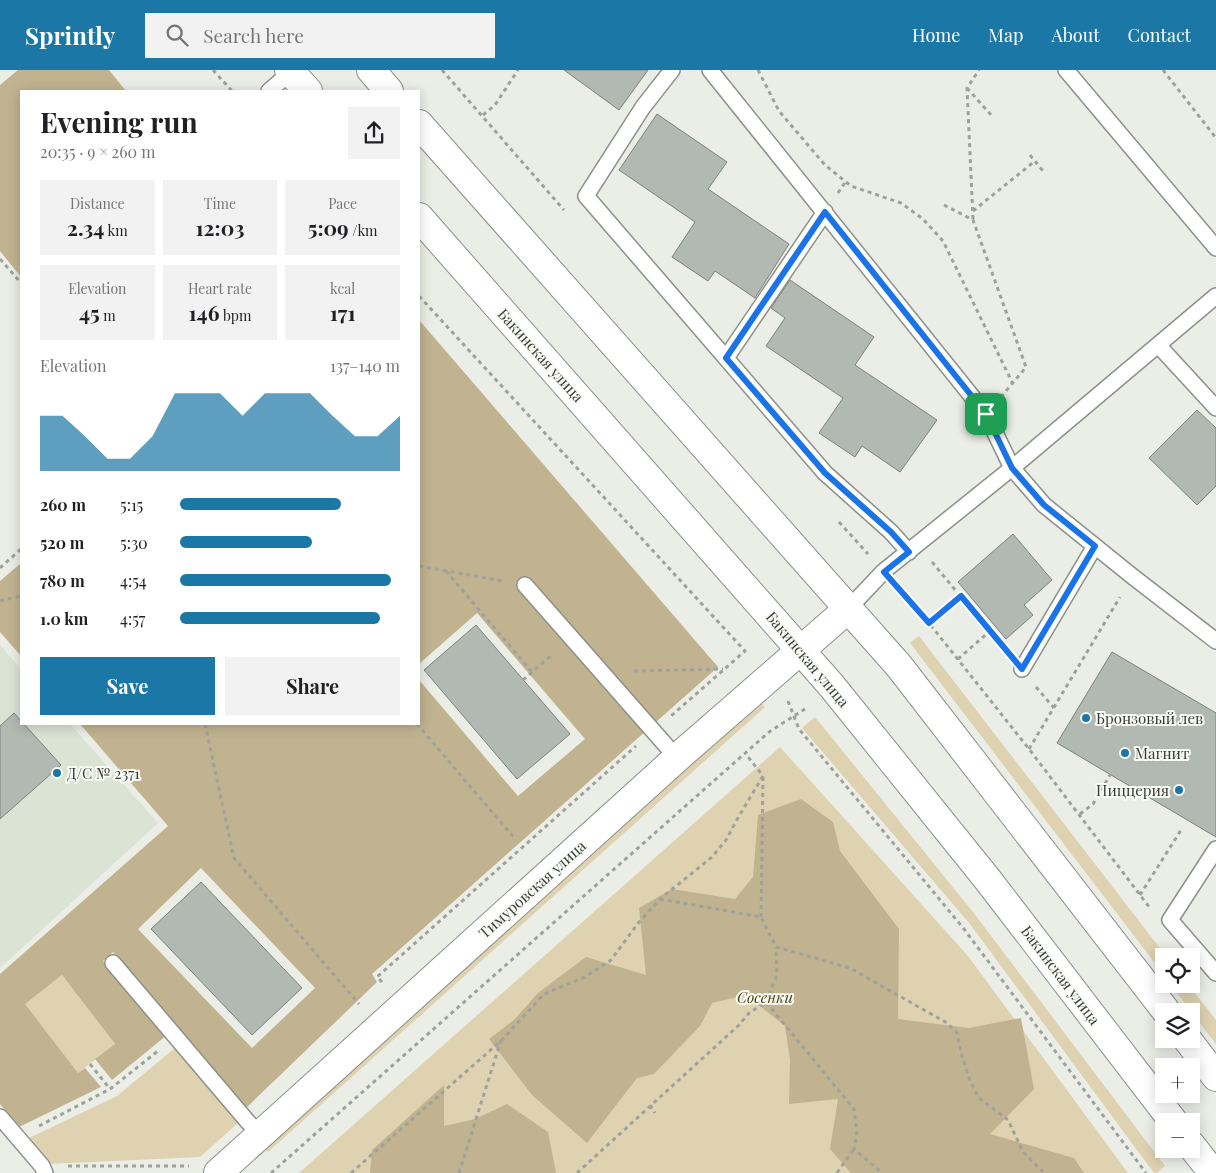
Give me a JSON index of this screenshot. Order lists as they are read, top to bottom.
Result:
{
  "streets": {
    "main road": ["Бакинская улица", "Тимуровская улица"]
  },
  "crossings": [
    ["Бакинская улица", "Тимуровская улица"]
  ],
  "parks": ["Сосенки"],
  "places": [
    "Бронзовый лев",
    "Магнит",
    "Д/C № 2371",
    "Пиццерия"
  ],
  "page": {
    "header": "Sprintly",
    "search": "Search here",
    "nav": [
      "Home",
      "Map",
      "About",
      "Contact"
    ],
    "heading": ["Evening run", "20:35 · 9 × 260 m"],
    "stats": [
      ["Distance", "2.34 km"],
      ["Time", "12:03"],
      ["Pace", "5:09 /km"],
      ["Elevation", "45 m"],
      ["Heart rate", "146 bpm"],
      ["kcal", "171"]
    ],
    "chart": ["Elevation", "137–140 m"],
    "list": [
      {
        "name": "260 m",
        "note": "5:15"
      },
      {
        "name": "520 m",
        "note": "5:30"
      },
      {
        "name": "780 m",
        "note": "4:54"
      },
      {
        "name": "1.0 km",
        "note": "4:57"
      }
    ],
    "buttons": ["Save", "Share"],
    "map_buttons": ["+", "−"]
  }
}
